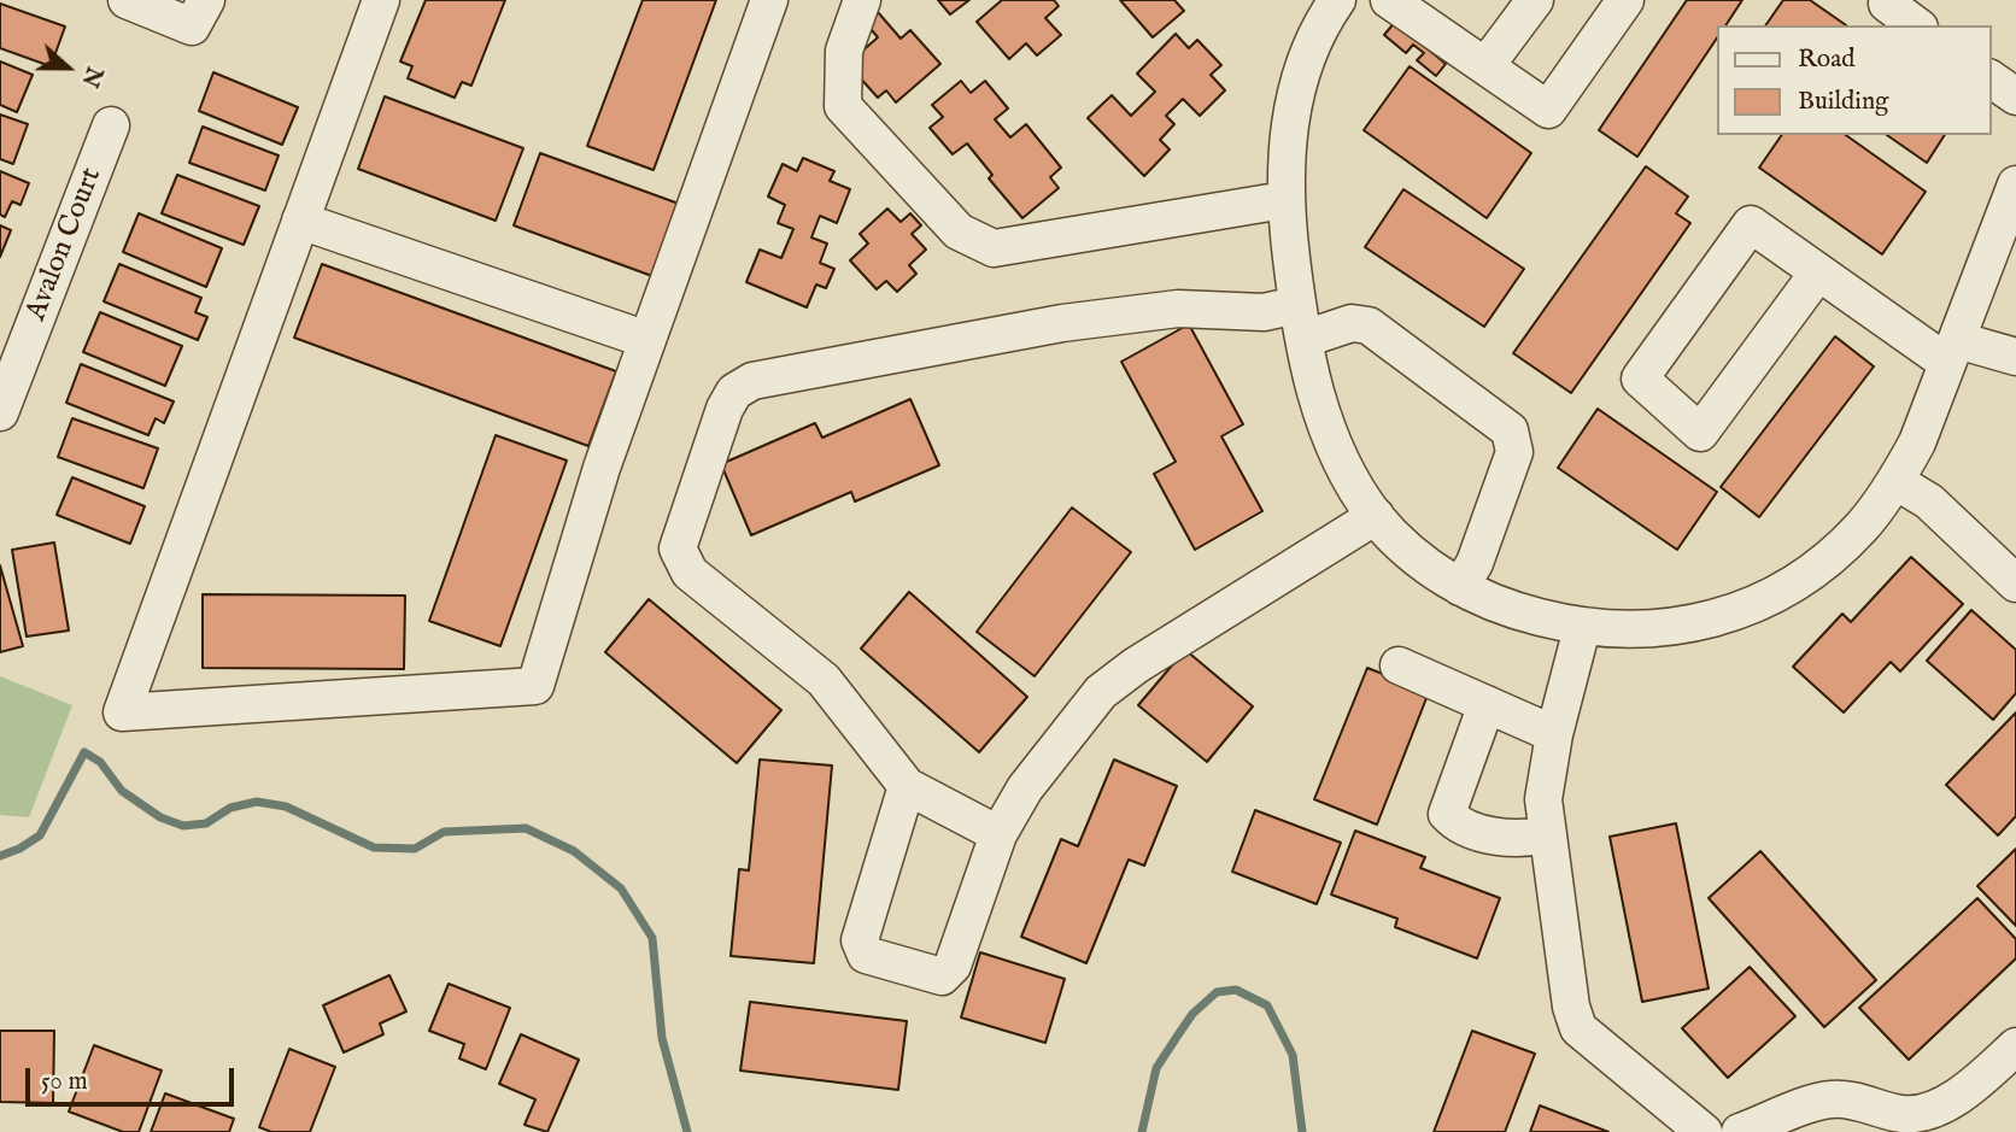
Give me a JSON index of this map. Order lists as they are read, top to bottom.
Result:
{
  "streets": {
    "street": ["Avalon Court"]
  },
  "legend": ["Road", "Building"],
  "scale_bar": "50 m",
  "north": "right"
}
